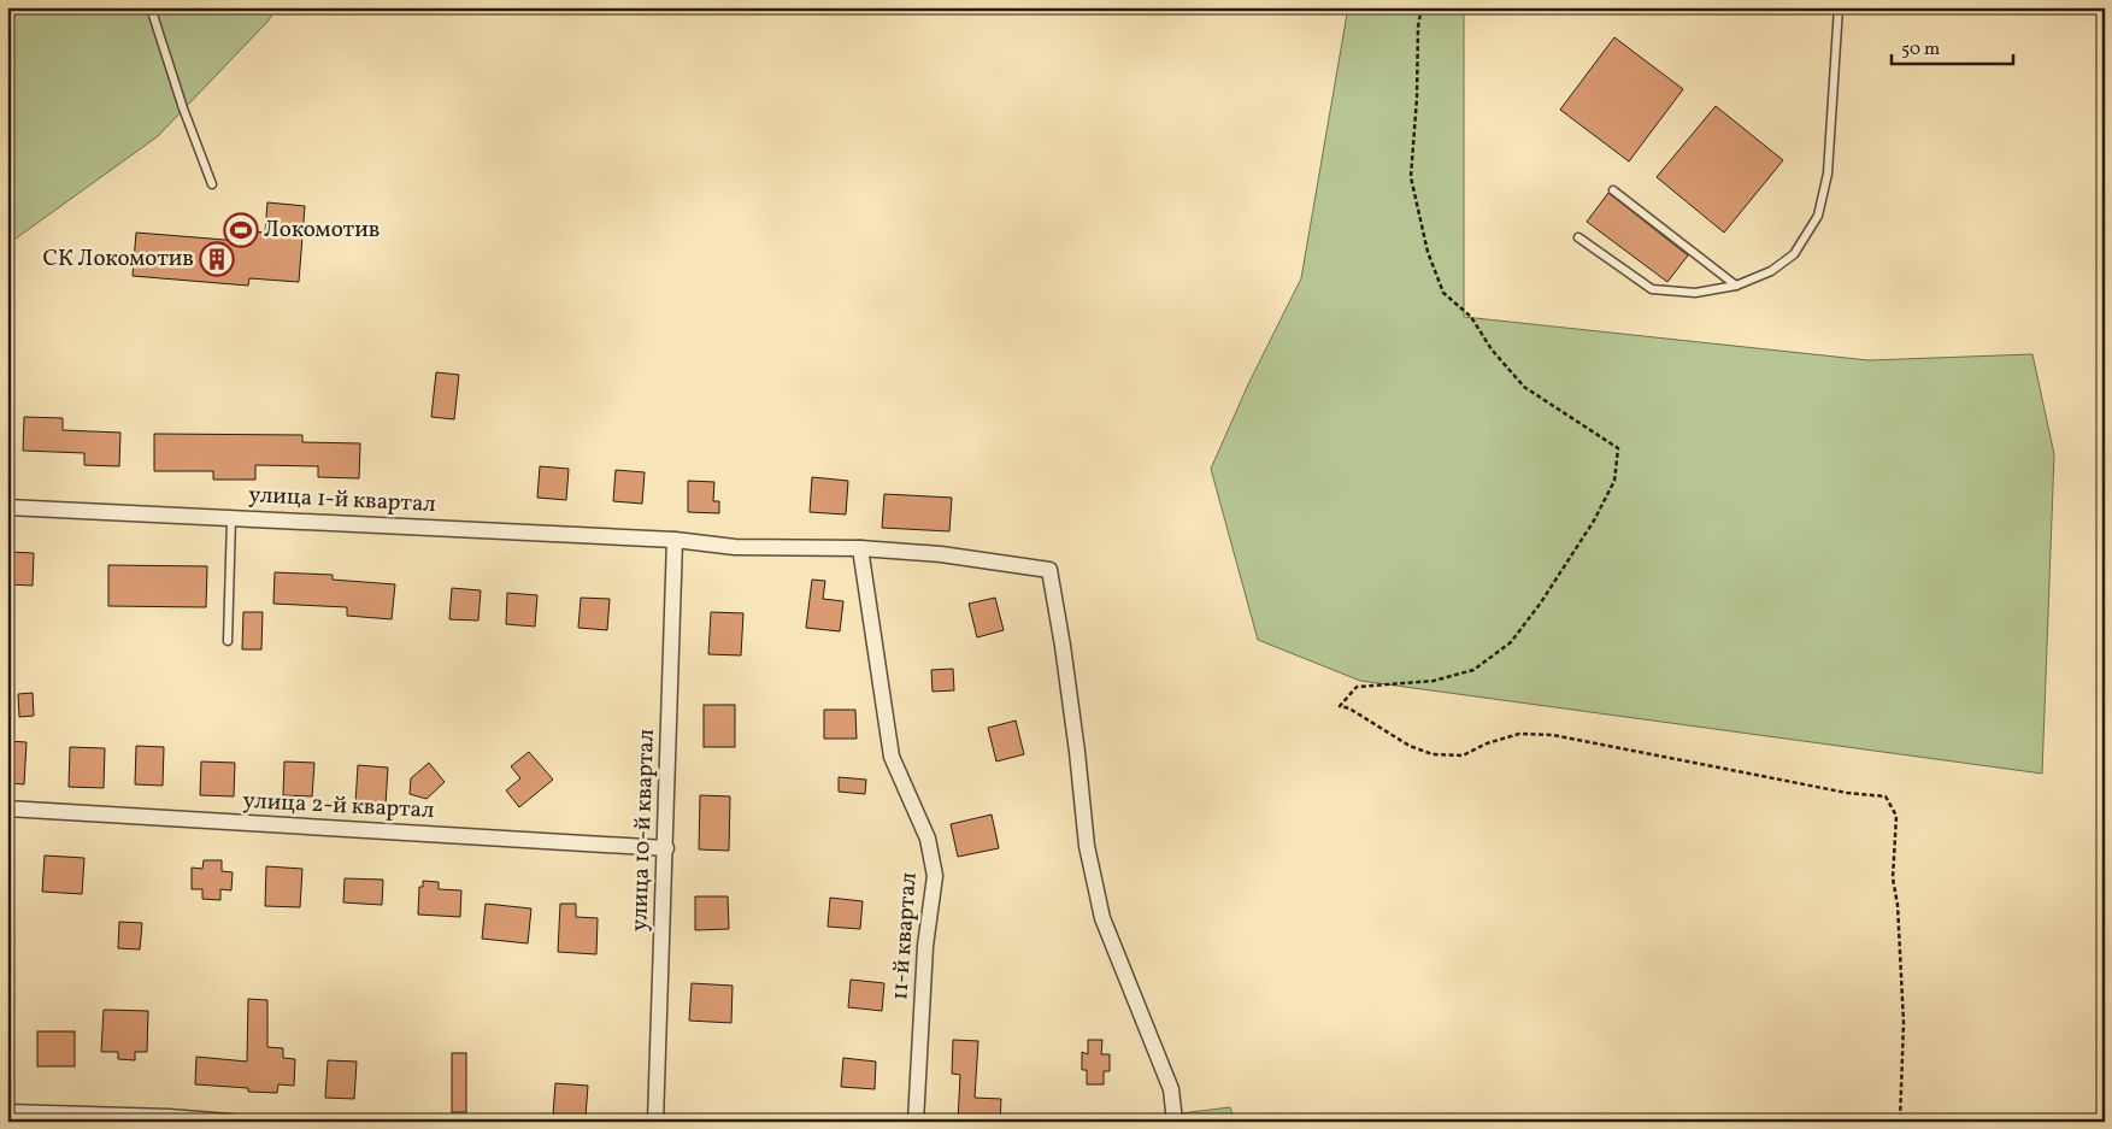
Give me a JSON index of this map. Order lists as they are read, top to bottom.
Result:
{
  "streets": {
    "street": [
      "улица 1-й квартал",
      "улица 2-й квартал",
      "улица 10-й квартал",
      "11-й квартал"
    ]
  },
  "crossings": [
    ["улица 1-й квартал", "улица 10-й квартал"],
    ["улица 1-й квартал", "11-й квартал"],
    ["улица 2-й квартал", "улица 10-й квартал"]
  ],
  "places": {
    "sports": ["Локомотив"],
    "building": ["СК Локомотив"]
  },
  "scale_bar": "50 m"
}
